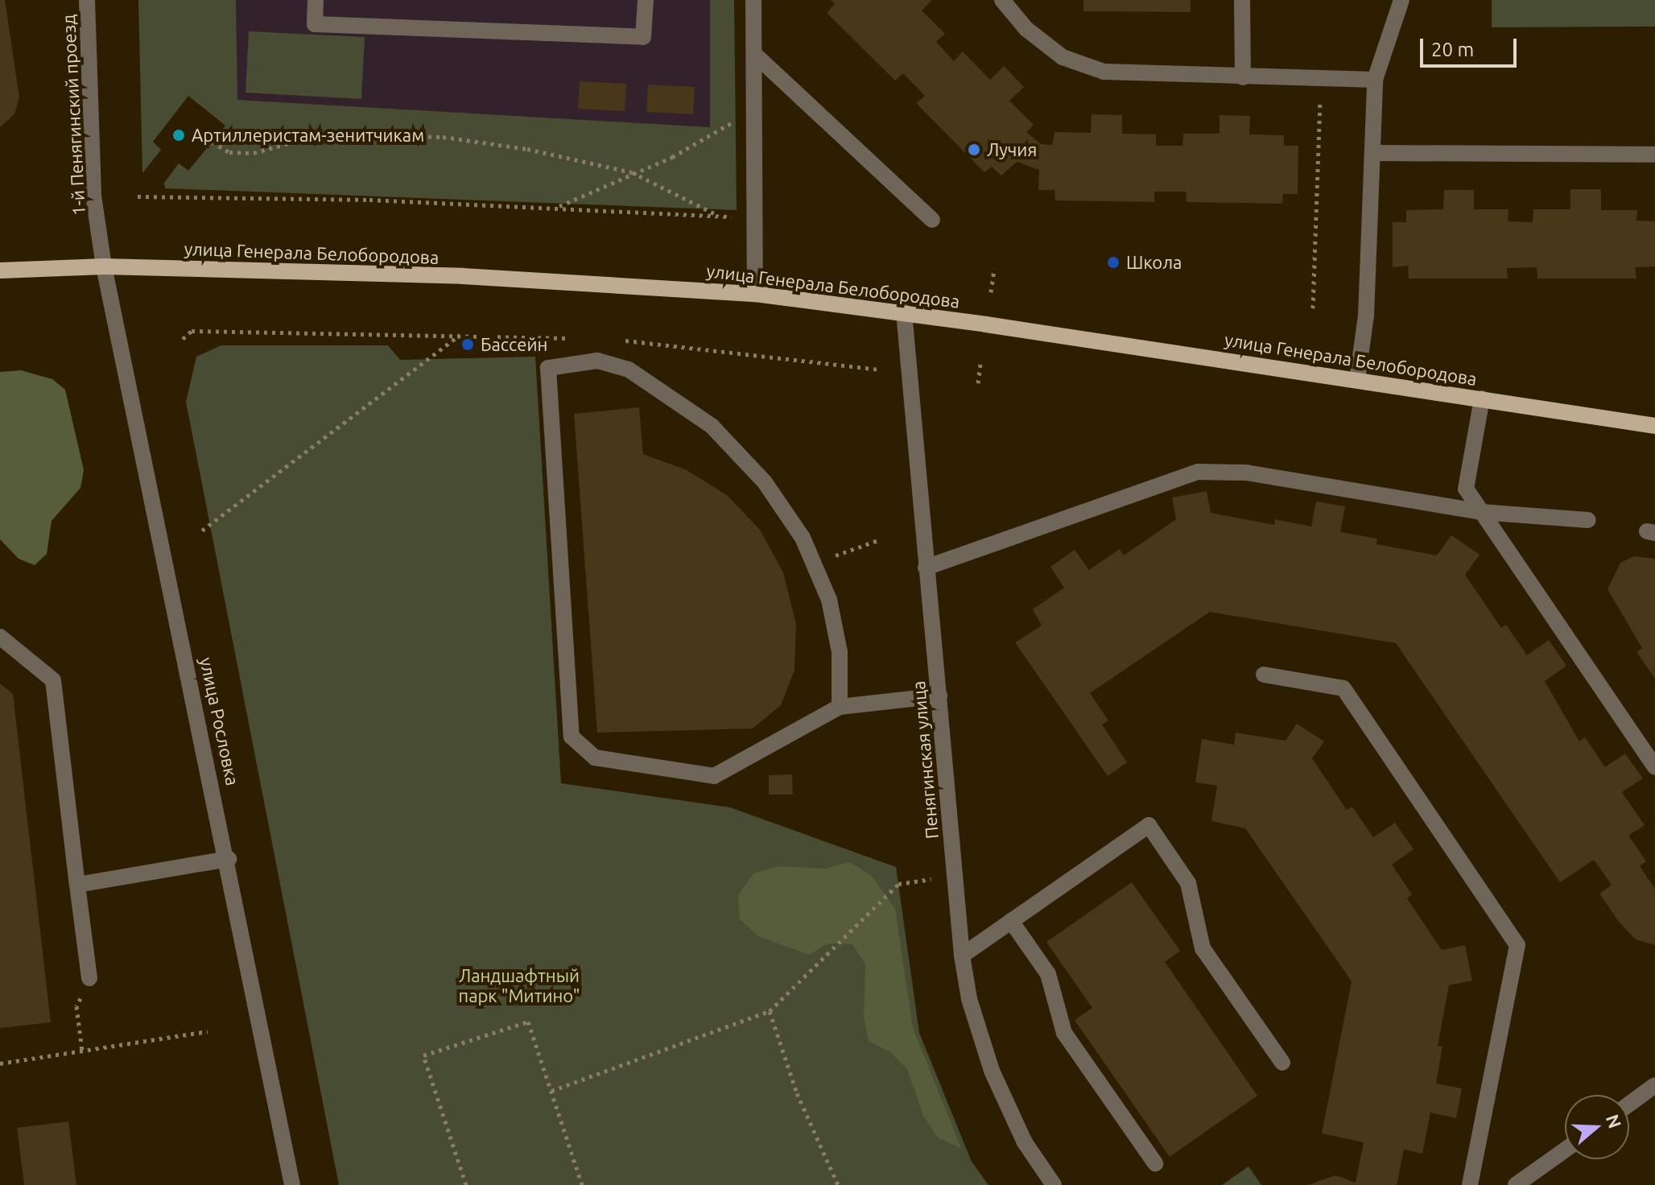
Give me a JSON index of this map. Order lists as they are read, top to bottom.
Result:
{
  "streets": {
    "main road": ["улица Генерала Белобородова"],
    "street": ["1-й Пенягинский проезд", "улица Рословка", "Пенягинская улица"]
  },
  "crossings": [
    ["1-й Пенягинский проезд", "улица Генерала Белобородова"],
    ["1-й Пенягинский проезд", "улица Рословка"],
    ["улица Генерала Белобородова", "улица Рословка"],
    ["улица Генерала Белобородова", "Пенягинская улица"]
  ],
  "parks": ["Ландшафтный парк \"Митино\""],
  "places": [
    "Артиллеристам-зенитчикам",
    "Лучия",
    "Школа",
    "Бассейн"
  ],
  "scale_bar": "20 m",
  "north": "right"
}
